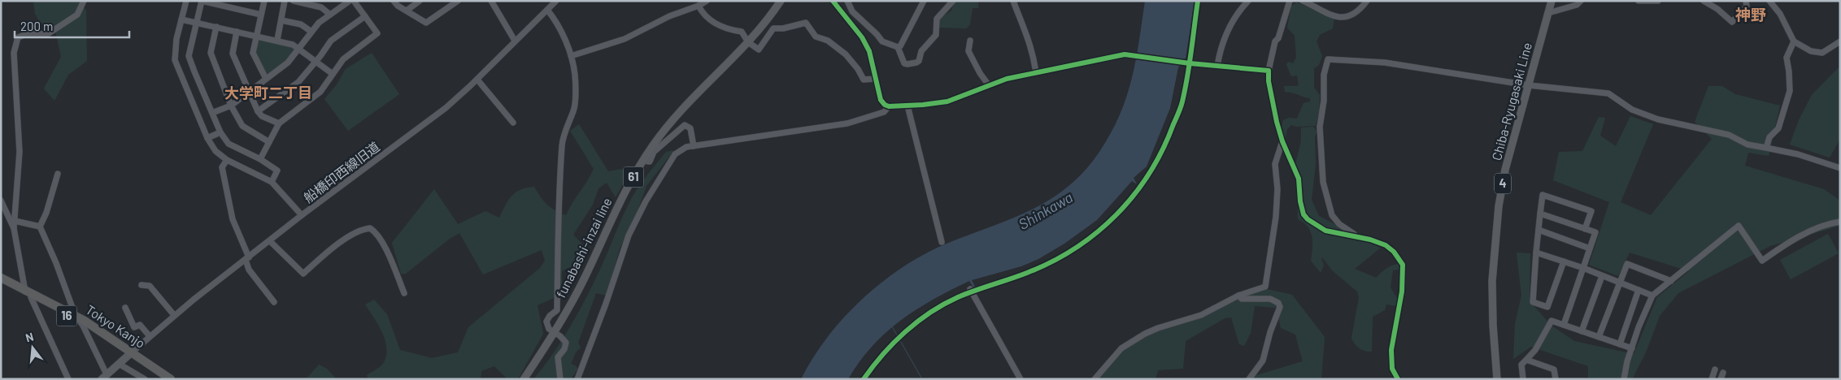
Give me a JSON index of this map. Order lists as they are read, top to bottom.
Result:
{
  "streets": {
    "highway": ["16", "Tokyo Kanjo"],
    "main road": [
      "Chiba-Ryugasaki Line",
      "61",
      "4",
      "funabashi-inzai line"
    ],
    "street": ["船橋印西線旧道"]
  },
  "crossings": [
    ["船橋印西線旧道", "Tokyo Kanjo"]
  ],
  "districts": ["神野", "大学町二丁目"],
  "water": ["Shinkawa"],
  "scale_bar": "200 m",
  "north": "top"
}
